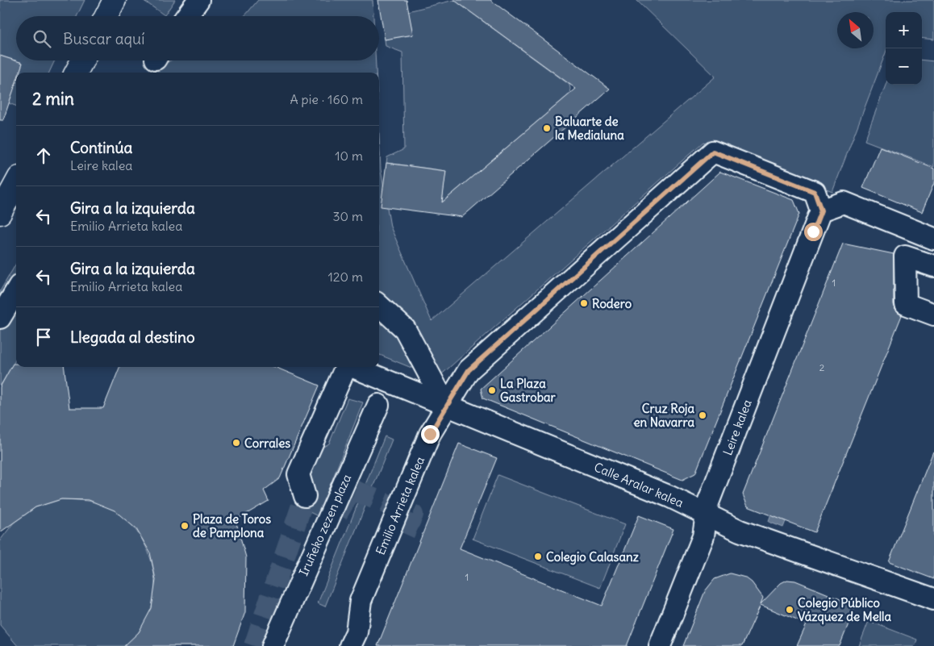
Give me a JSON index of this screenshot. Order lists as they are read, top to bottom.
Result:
{
  "streets": {
    "street": [
      "Leire kalea",
      "Calle Aralar kalea",
      "Emilio Arrieta kalea",
      "Iruñeko zezen plaza"
    ]
  },
  "crossings": [
    ["Leire kalea", "Calle Aralar kalea"],
    ["Leire kalea", "Emilio Arrieta kalea"],
    ["Calle Aralar kalea", "Emilio Arrieta kalea"]
  ],
  "places": [
    "Baluarte de la Medialuna",
    "Rodero",
    "La Plaza Gastrobar",
    "Cruz Roja en Navarra",
    "Corrales",
    "Plaza de Toros de Pamplona",
    "Colegio Calasanz",
    "Colegio Público Vázquez de Mella"
  ],
  "house_numbers": ["1", "2", "1"],
  "north": "top left",
  "page": {
    "map_buttons": ["+", "−"],
    "search": "Buscar aquí",
    "heading": ["2 min", "A pie · 160 m"],
    "list": [
      ["Continúa", "Leire kalea", "10 m"],
      ["Gira a la izquierda", "Emilio Arrieta kalea", "30 m"],
      ["Gira a la izquierda", "Emilio Arrieta kalea", "120 m"],
      "Llegada al destino"
    ]
  }
}
